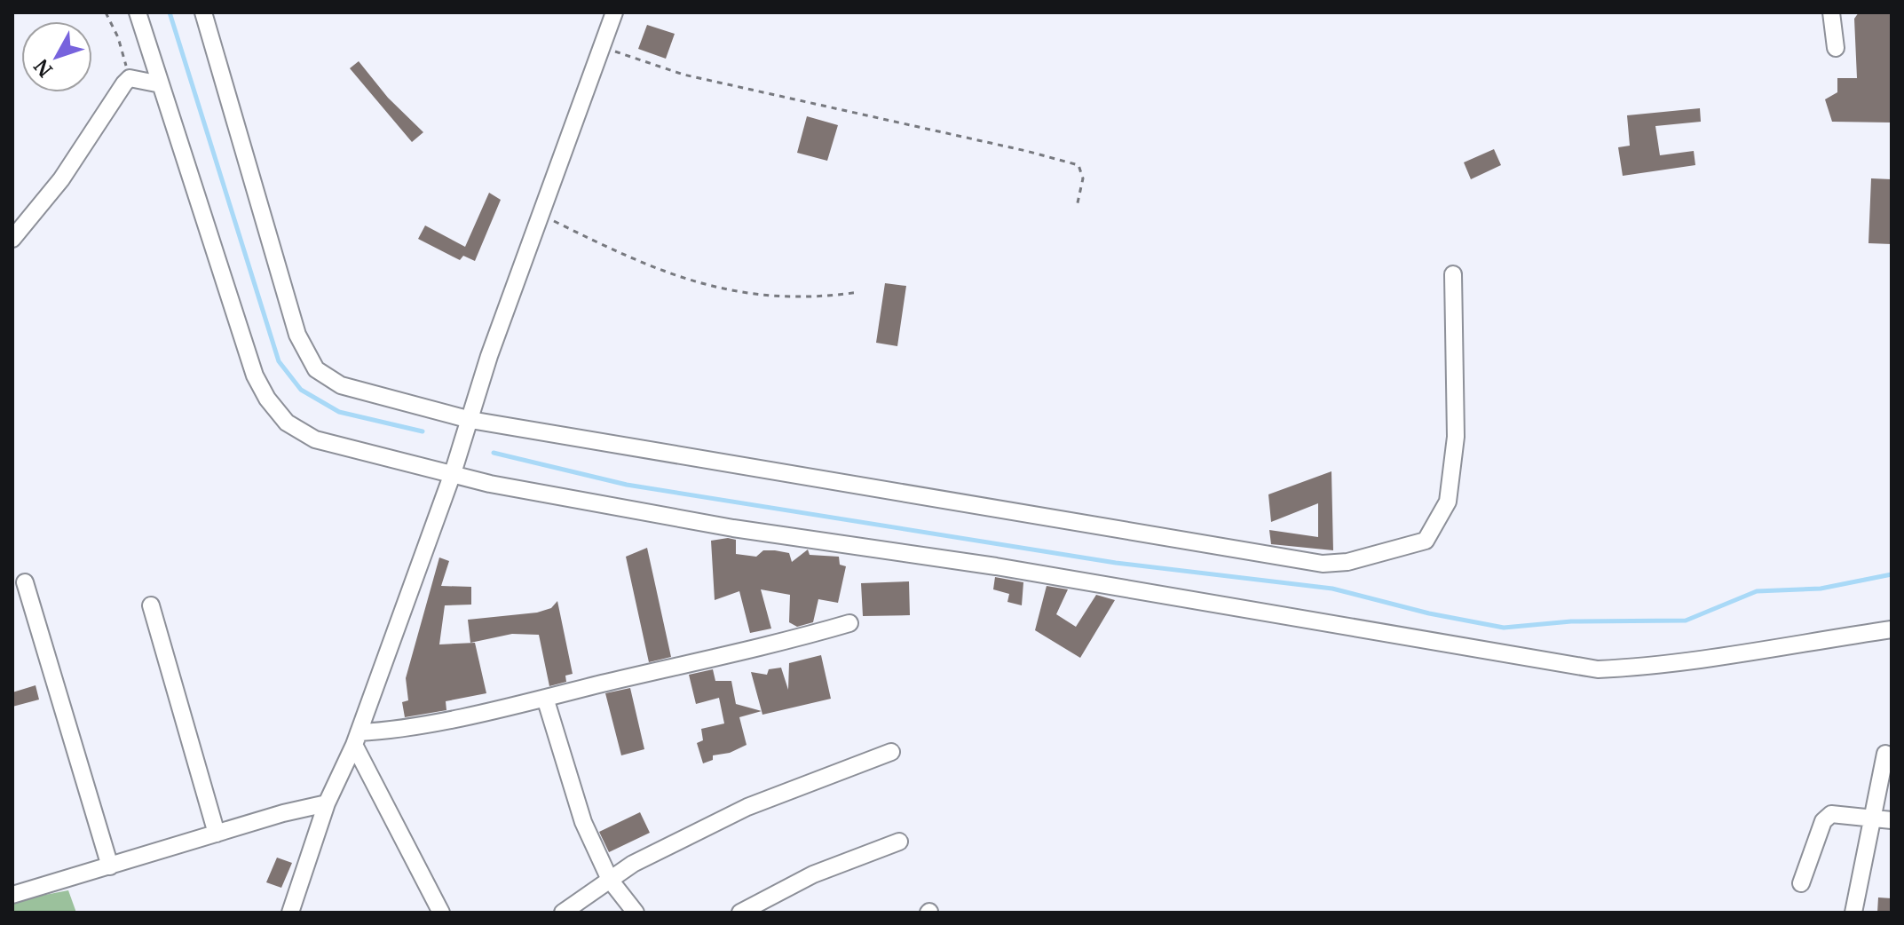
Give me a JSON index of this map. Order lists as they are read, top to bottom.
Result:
{
  "north": "bottom left"
}
